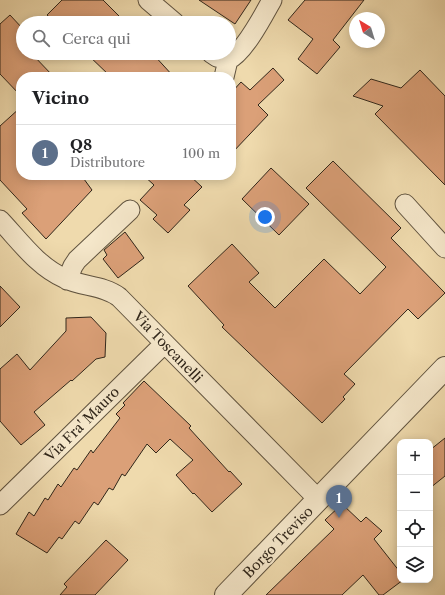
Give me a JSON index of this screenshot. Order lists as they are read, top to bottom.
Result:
{
  "streets": {
    "street": ["Via Toscanelli", "Via Fra' Mauro", "Borgo Treviso"]
  },
  "crossings": [
    ["Via Toscanelli", "Via Fra' Mauro"],
    ["Via Toscanelli", "Borgo Treviso"]
  ],
  "north": "top left",
  "page": {
    "search": "Cerca qui",
    "heading": "Vicino",
    "list": [
      {
        "mark": "1",
        "name": "Q8",
        "note": "Distributore",
        "value": "100 m"
      }
    ],
    "map_buttons": ["+", "−"],
    "pins": "1"
  }
}
